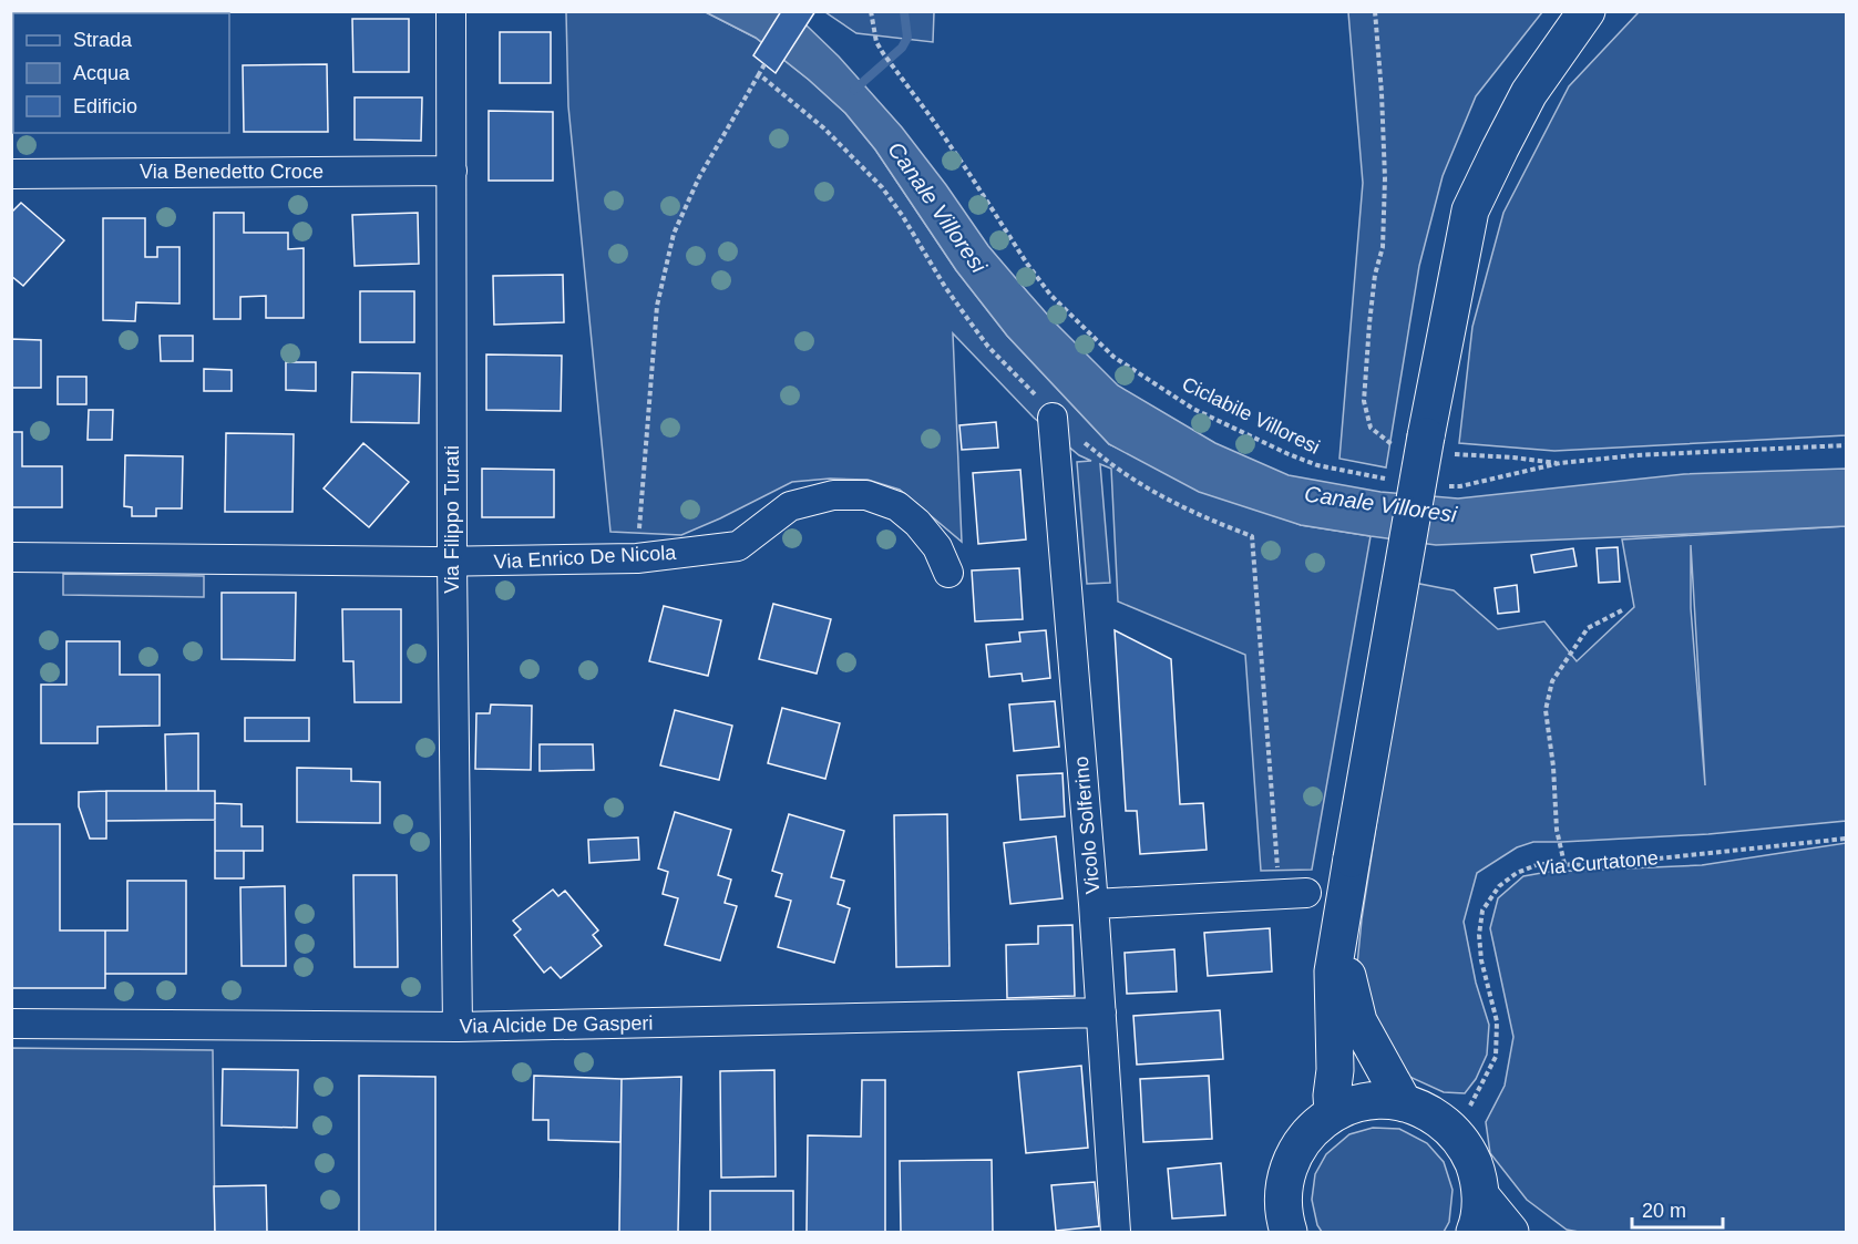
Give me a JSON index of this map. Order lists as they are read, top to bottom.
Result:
{
  "streets": {
    "street": [
      "Via Benedetto Croce",
      "Via Filippo Turati",
      "Via Enrico De Nicola",
      "Vicolo Solferino",
      "Via Alcide De Gasperi"
    ],
    "path": ["Ciclabile Villoresi", "Via Curtatone"]
  },
  "crossings": [
    ["Via Benedetto Croce", "Via Filippo Turati"],
    ["Via Filippo Turati", "Via Enrico De Nicola"],
    ["Via Filippo Turati", "Via Alcide De Gasperi"],
    ["Vicolo Solferino", "Via Alcide De Gasperi"]
  ],
  "water": ["Canale Villoresi"],
  "legend": ["Strada", "Acqua", "Edificio"],
  "scale_bar": "20 m"
}
